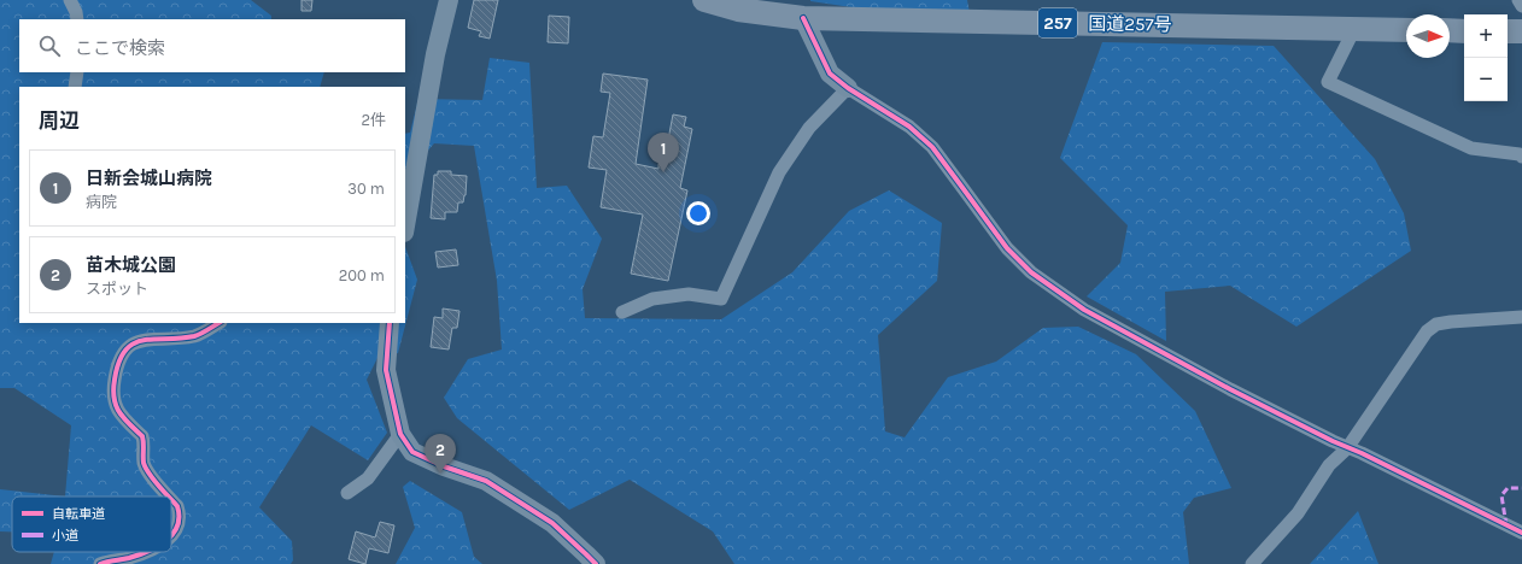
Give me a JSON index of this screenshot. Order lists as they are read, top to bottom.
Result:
{
  "streets": {
    "highway": ["257", "国道257号"]
  },
  "legend": ["自転車道", "小道"],
  "north": "right",
  "page": {
    "map_buttons": ["+", "−"],
    "search": "ここで検索",
    "heading": ["周辺", "2件"],
    "pins": ["1", "2"],
    "list": [
      {
        "mark": "1",
        "name": "日新会城山病院",
        "note": "病院",
        "value": "30 m"
      },
      {
        "mark": "2",
        "name": "苗木城公園",
        "note": "スポット",
        "value": "200 m"
      }
    ]
  }
}
